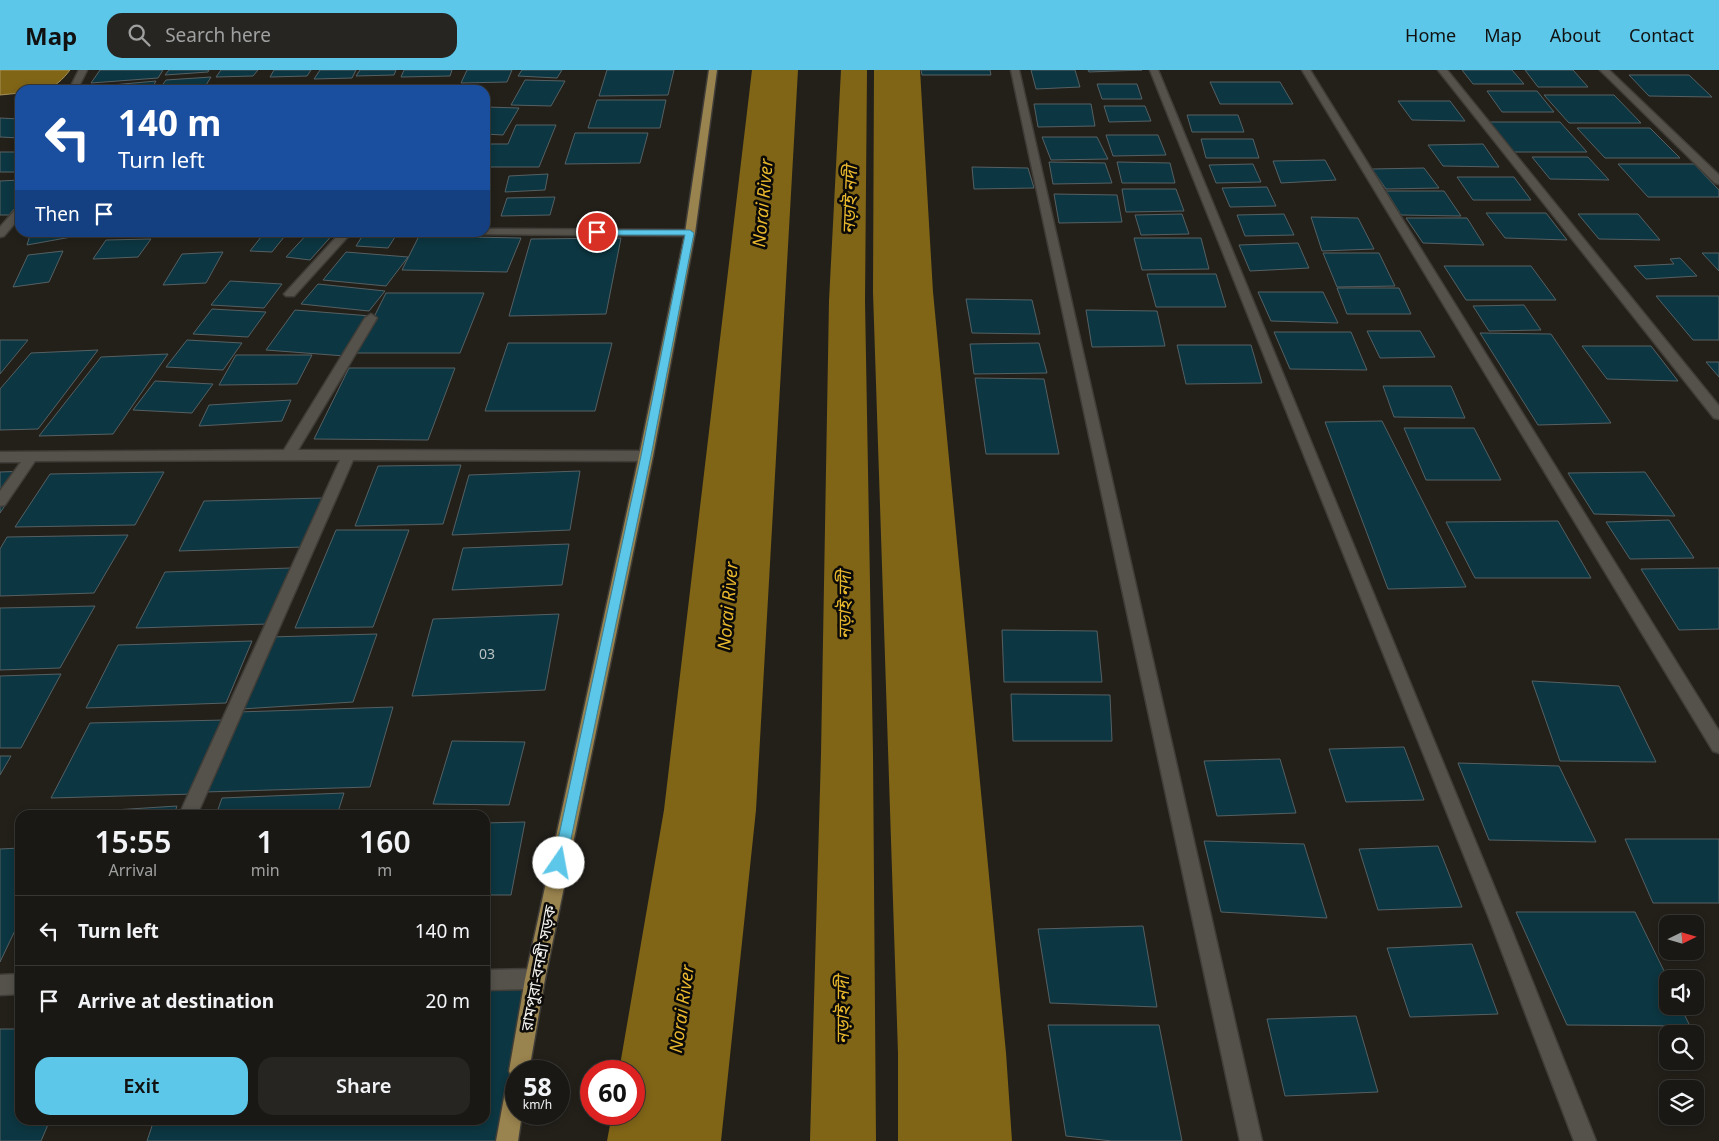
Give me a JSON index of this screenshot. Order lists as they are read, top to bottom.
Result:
{
  "streets": {
    "main road": ["রামপুরা-বনশ্রী সড়ক"]
  },
  "water": ["নড়াই নদী", "Norai River"],
  "house_numbers": ["03"],
  "north": "right",
  "page": {
    "header": "Map",
    "search": "Search here",
    "nav": [
      "Home",
      "Map",
      "About",
      "Contact"
    ],
    "turn": ["140 m", "Turn left"],
    "then": "Then",
    "eta": [
      "15:55",
      "Arrival",
      "1",
      "min",
      "160",
      "m"
    ],
    "list": [
      {
        "name": "Turn left",
        "value": "140 m"
      },
      {
        "name": "Arrive at destination",
        "value": "20 m"
      }
    ],
    "buttons": ["Exit", "Share"],
    "speed": "58 km/h",
    "limit": "60"
  }
}
